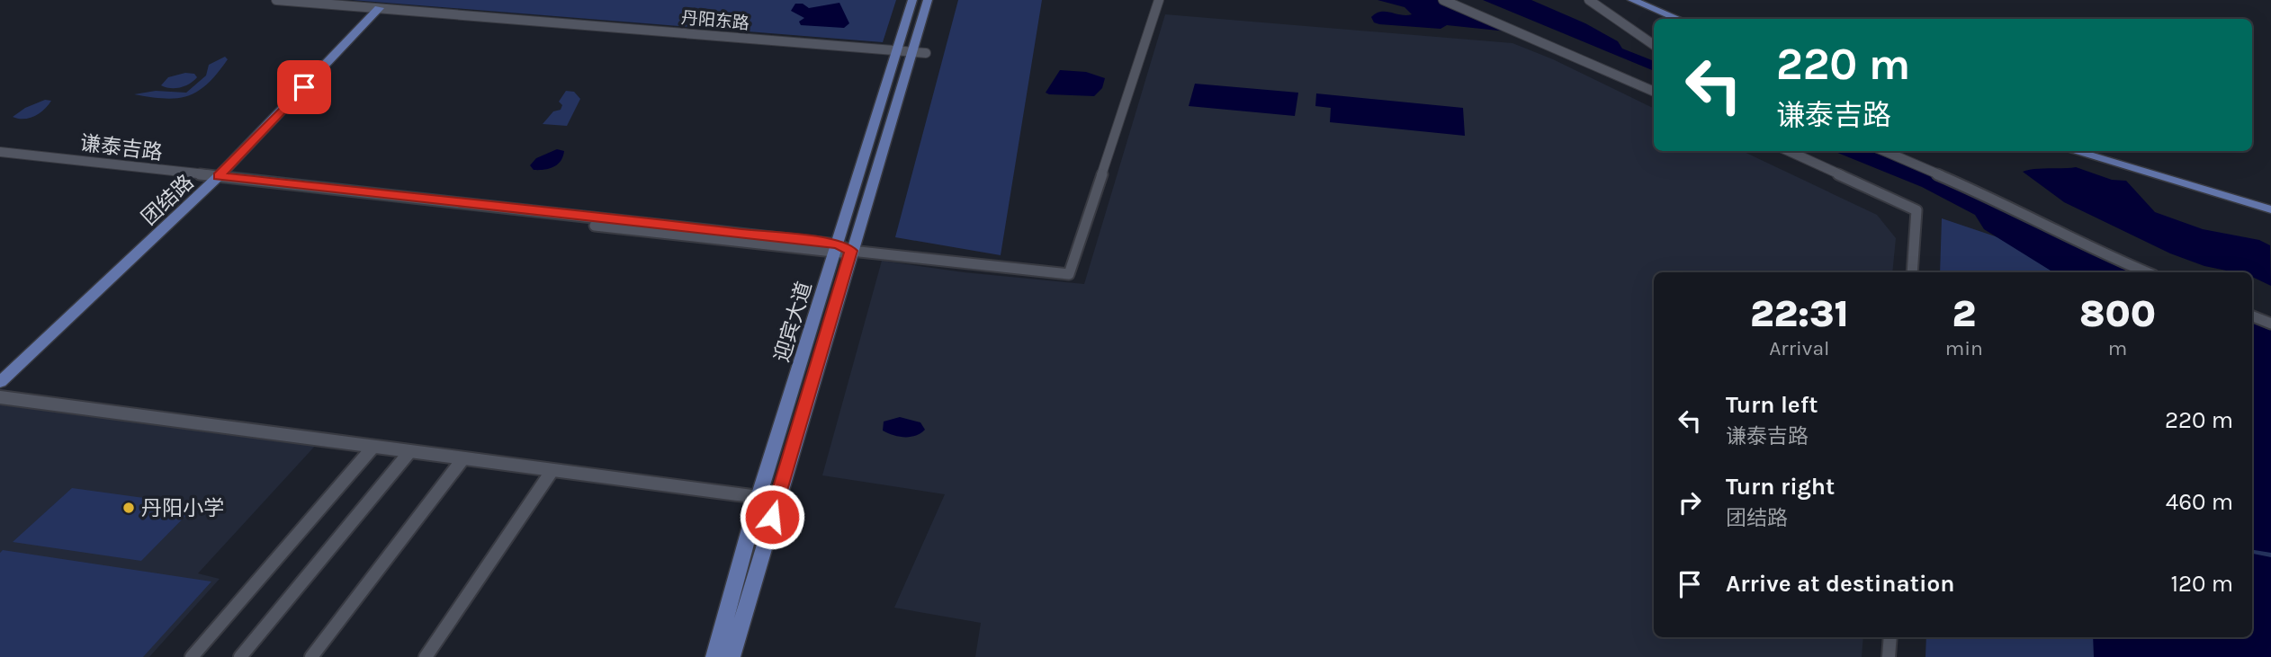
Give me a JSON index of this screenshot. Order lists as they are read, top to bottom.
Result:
{
  "streets": {
    "main road": ["团结路", "迎宾大道"],
    "street": ["丹阳东路", "谦泰吉路"]
  },
  "crossings": [
    ["丹阳东路", "团结路"],
    ["丹阳东路", "迎宾大道"],
    ["谦泰吉路", "团结路"],
    ["谦泰吉路", "迎宾大道"]
  ],
  "places": ["丹阳小学"],
  "page": {
    "turn": ["220 m", "谦泰吉路"],
    "eta": [
      "22:31",
      "Arrival",
      "2",
      "min",
      "800",
      "m"
    ],
    "list": [
      {
        "name": "Turn left",
        "note": "谦泰吉路",
        "value": "220 m"
      },
      {
        "name": "Turn right",
        "note": "团结路",
        "value": "460 m"
      },
      {
        "name": "Arrive at destination",
        "value": "120 m"
      }
    ]
  }
}
